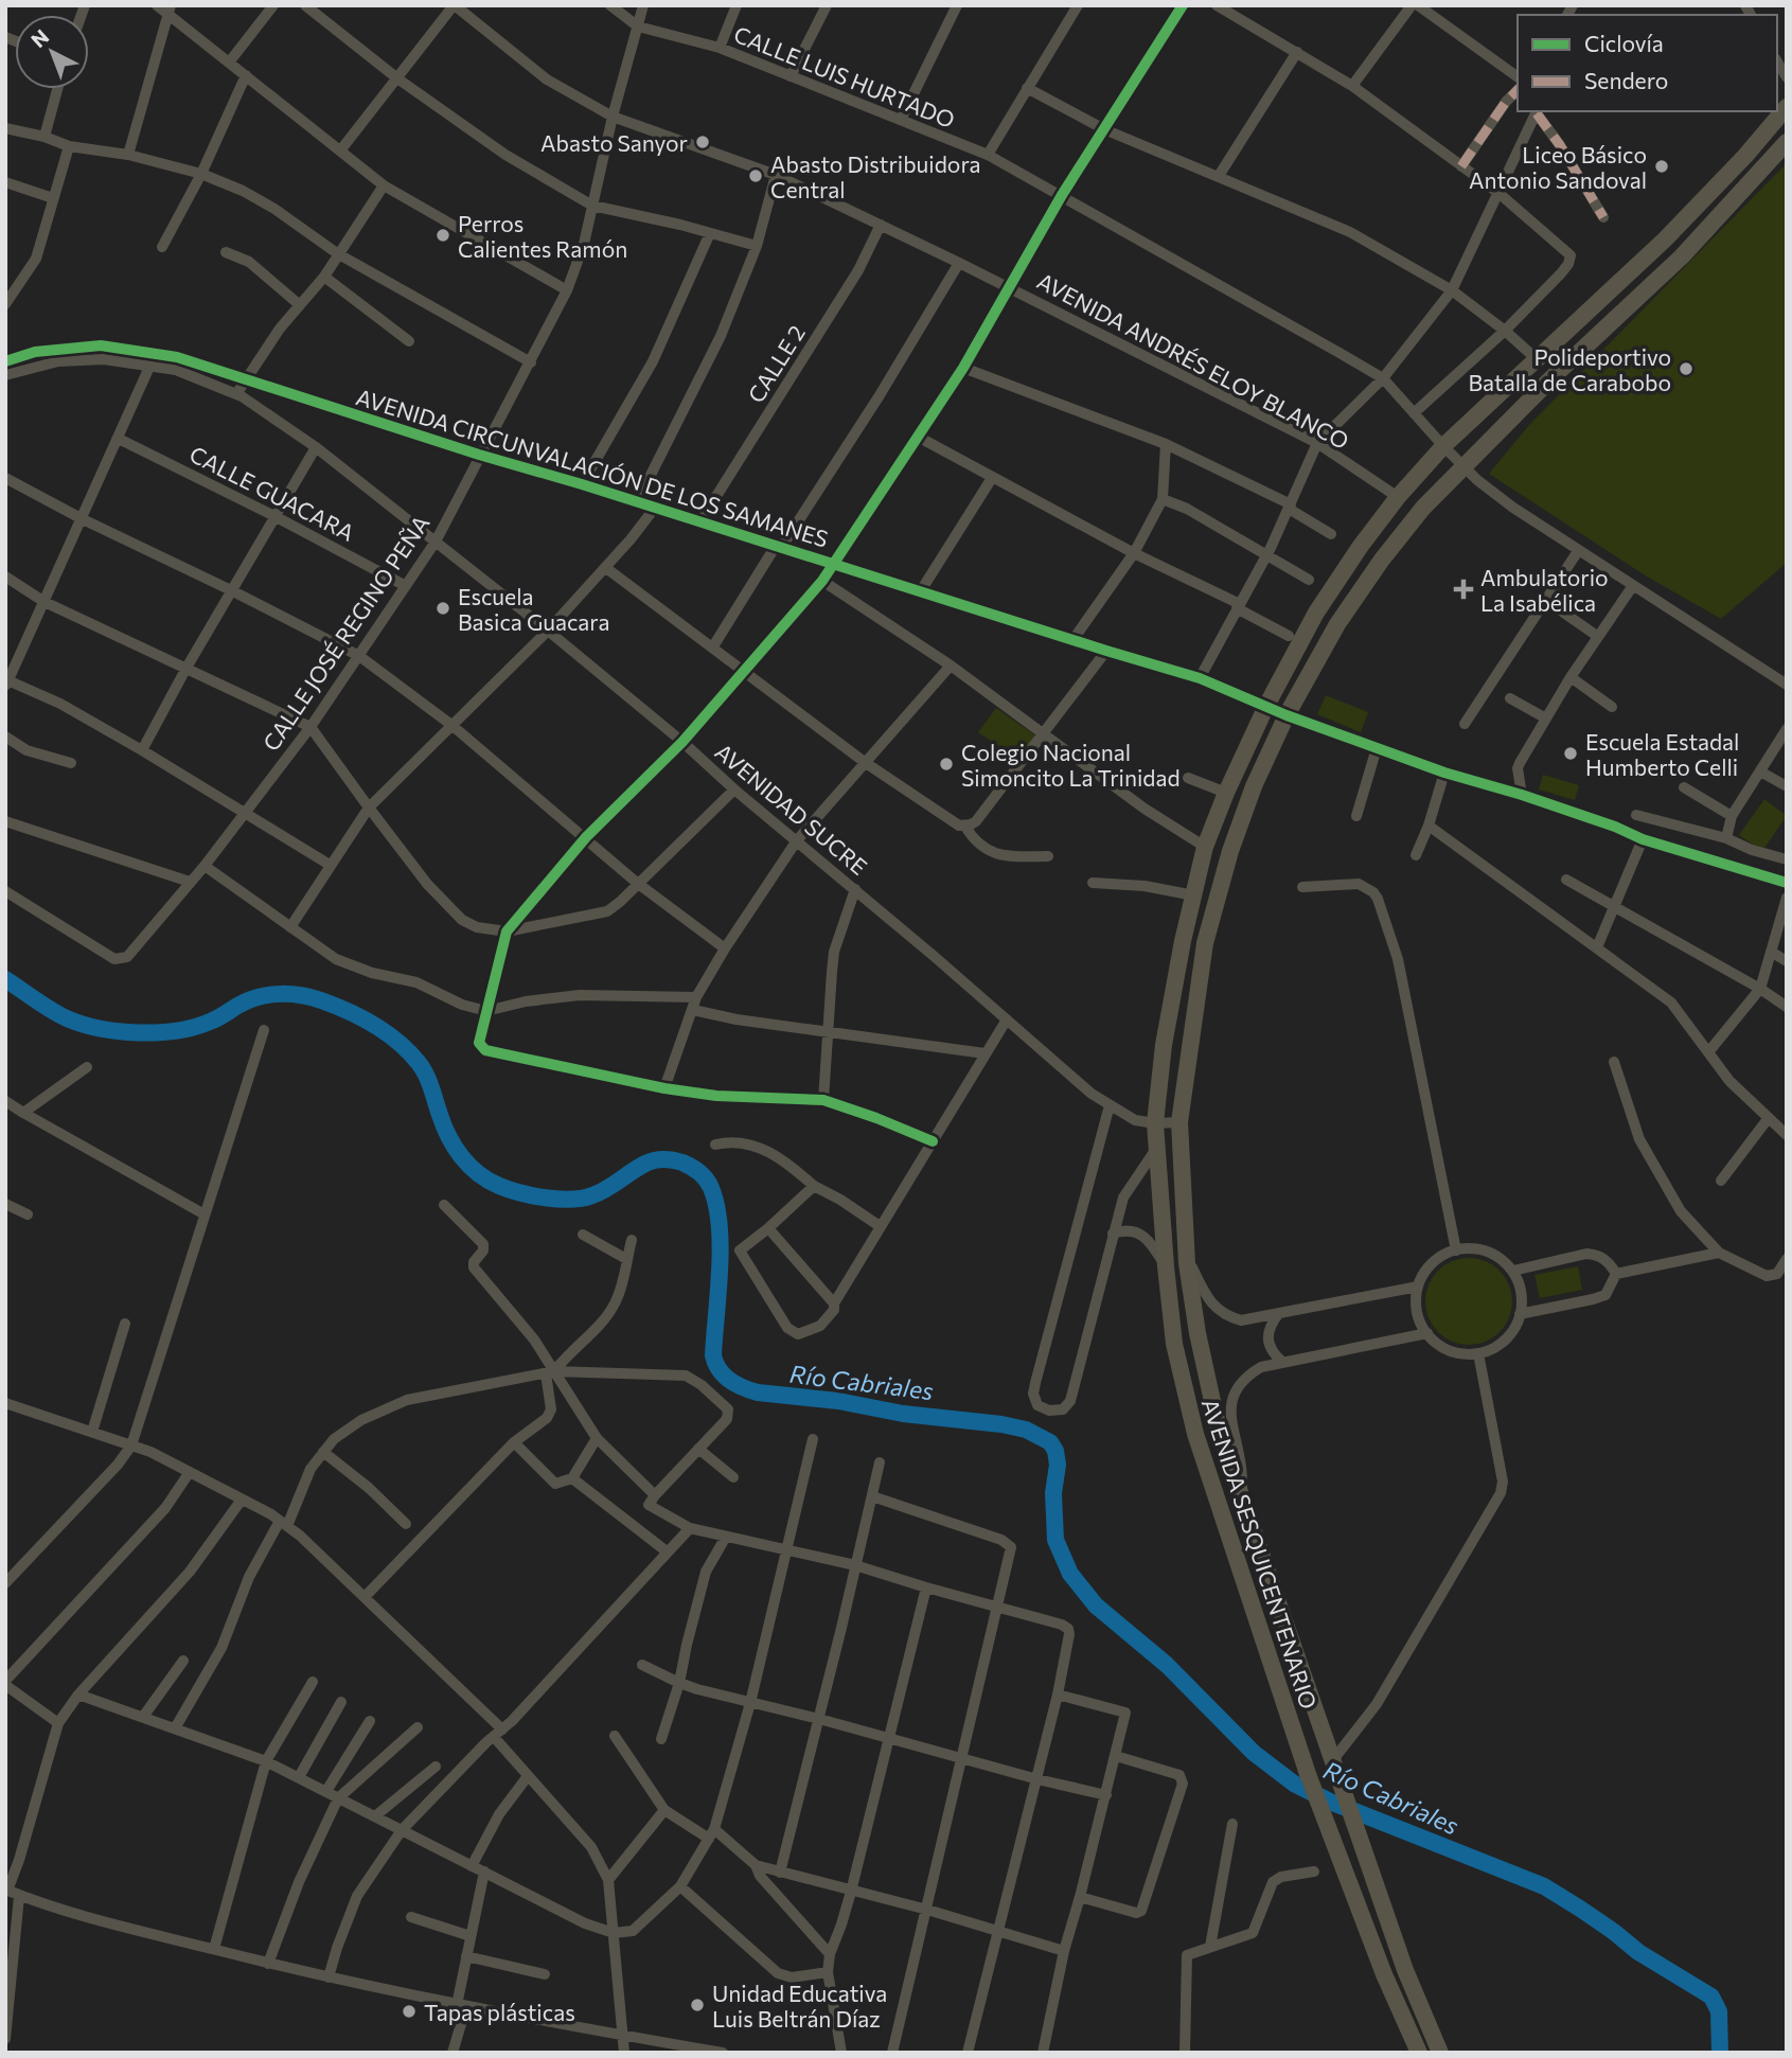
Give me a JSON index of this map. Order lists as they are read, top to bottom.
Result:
{
  "streets": {
    "main road": ["AVENIDA SESQUICENTENARIO"],
    "street": [
      "CALLE LUIS HURTADO",
      "AVENIDA ANDRÉS ELOY BLANCO",
      "CALLE 2",
      "AVENIDA CIRCUNVALACIÓN DE LOS SAMANES",
      "CALLE GUACARA",
      "CALLE JOSÉ REGINO PEÑA",
      "AVENIDAD SUCRE"
    ]
  },
  "crossings": [
    ["CALLE LUIS HURTADO", "CALLE JOSÉ REGINO PEÑA"],
    ["CALLE LUIS HURTADO", "AVENIDA SESQUICENTENARIO"],
    ["AVENIDA ANDRÉS ELOY BLANCO", "CALLE 2"],
    ["AVENIDA ANDRÉS ELOY BLANCO", "CALLE JOSÉ REGINO PEÑA"],
    ["AVENIDA ANDRÉS ELOY BLANCO", "AVENIDA SESQUICENTENARIO"],
    ["CALLE 2", "AVENIDA CIRCUNVALACIÓN DE LOS SAMANES"],
    ["AVENIDA CIRCUNVALACIÓN DE LOS SAMANES", "CALLE JOSÉ REGINO PEÑA"],
    ["AVENIDA CIRCUNVALACIÓN DE LOS SAMANES", "AVENIDA SESQUICENTENARIO"],
    ["CALLE GUACARA", "CALLE JOSÉ REGINO PEÑA"],
    ["CALLE JOSÉ REGINO PEÑA", "AVENIDAD SUCRE"],
    ["AVENIDAD SUCRE", "AVENIDA SESQUICENTENARIO"]
  ],
  "water": ["Río Cabriales"],
  "places": {
    "other": [
      "Abasto Sanyor",
      "Liceo Básico Antonio Sandoval",
      "Abasto Distribuidora Central",
      "Perros Calientes Ramón",
      "Polideportivo Batalla de Carabobo",
      "Escuela Basica Guacara",
      "Escuela Estadal Humberto Celli",
      "Colegio Nacional Simoncito La Trinidad",
      "Unidad Educativa Luis Beltrán Díaz",
      "Tapas plásticas"
    ],
    "health": ["Ambulatorio La Isabélica"]
  },
  "legend": ["Ciclovía", "Sendero"],
  "north": "top left"
}
